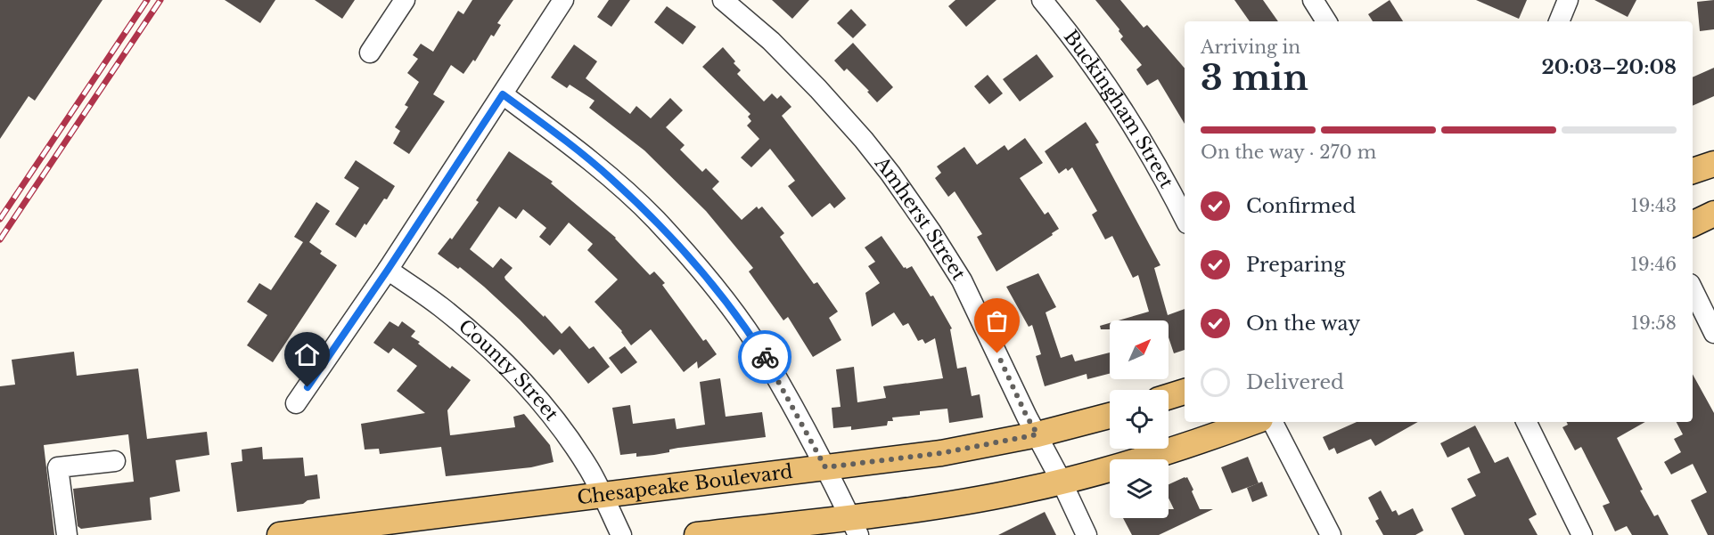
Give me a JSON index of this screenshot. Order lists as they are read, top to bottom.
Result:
{
  "streets": {
    "main road": ["Chesapeake Boulevard"],
    "street": ["Buckingham Street", "Amherst Street", "County Street"]
  },
  "crossings": [
    ["Amherst Street", "Chesapeake Boulevard"],
    ["County Street", "Chesapeake Boulevard"]
  ],
  "north": "top right",
  "page": {
    "heading": ["3 min", "Arriving in", "20:03–20:08"],
    "bar": "On the way · 270 m",
    "list": [
      ["Confirmed", "19:43"],
      ["Preparing", "19:46"],
      ["On the way", "19:58"],
      "Delivered"
    ]
  }
}
